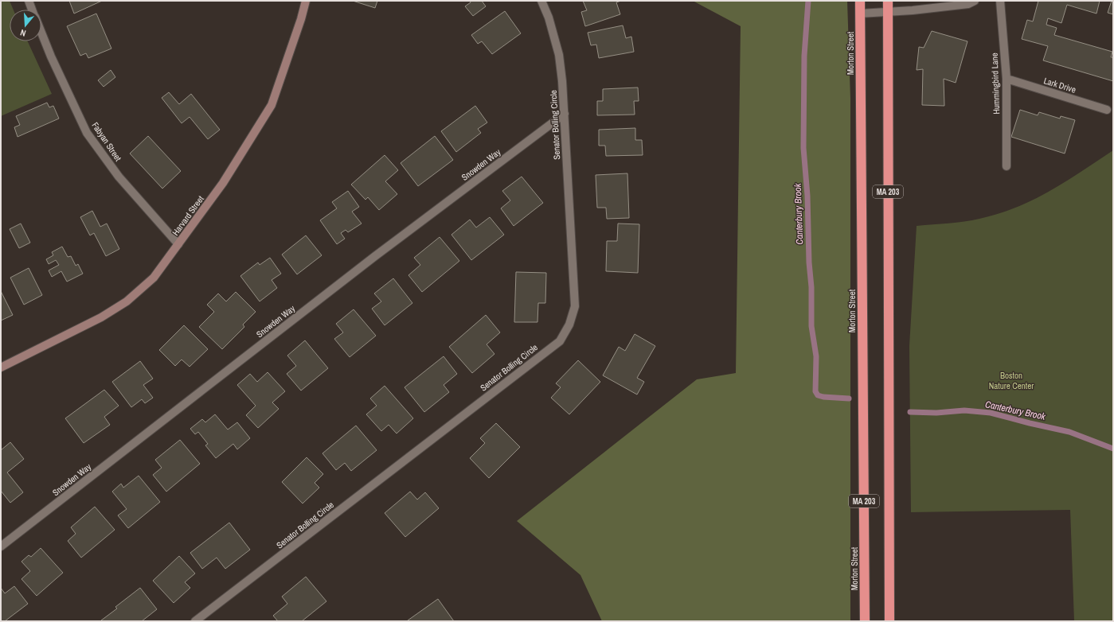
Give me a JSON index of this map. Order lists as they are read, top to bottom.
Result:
{
  "streets": {
    "highway": ["Morton Street", "MA 203"],
    "main road": ["Harvard Street"],
    "street": [
      "Hummingbird Lane",
      "Lark Drive",
      "Senator Bolling Circle",
      "Fabyan Street",
      "Snowden Way"
    ]
  },
  "crossings": [
    ["Hummingbird Lane", "Lark Drive"],
    ["Senator Bolling Circle", "Snowden Way"],
    ["Fabyan Street", "Harvard Street"]
  ],
  "water": ["Canterbury Brook"],
  "parks": ["Boston Nature Center"],
  "north": "bottom"
}
